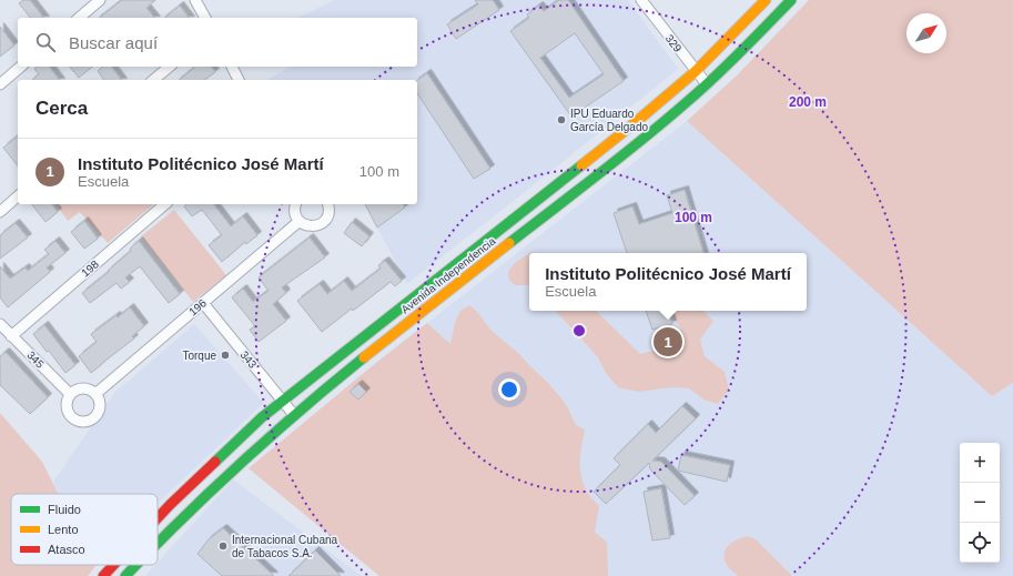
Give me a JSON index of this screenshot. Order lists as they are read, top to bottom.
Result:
{
  "streets": {
    "main road": ["Avenida Independencia"],
    "street": [
      "329",
      "198",
      "196",
      "345",
      "343"
    ]
  },
  "crossings": [
    ["329", "Avenida Independencia"],
    ["198", "345"],
    ["Avenida Independencia", "343"],
    ["196", "345"],
    ["196", "343"]
  ],
  "places": ["IPU Eduardo García Delgado", "Torque", "Internacional Cubana de Tabacos S.A."],
  "legend": ["Fluido", "Lento", "Atasco"],
  "north": "top right",
  "page": {
    "search": "Buscar aquí",
    "heading": "Cerca",
    "list": [
      {
        "mark": "1",
        "name": "Instituto Politécnico José Martí",
        "note": "Escuela",
        "value": "100 m"
      }
    ],
    "popup": ["Instituto Politécnico José Martí", "Escuela"],
    "pins": "1",
    "map_buttons": ["+", "−"]
  },
  "rings": ["200 m", "100 m"]
}
